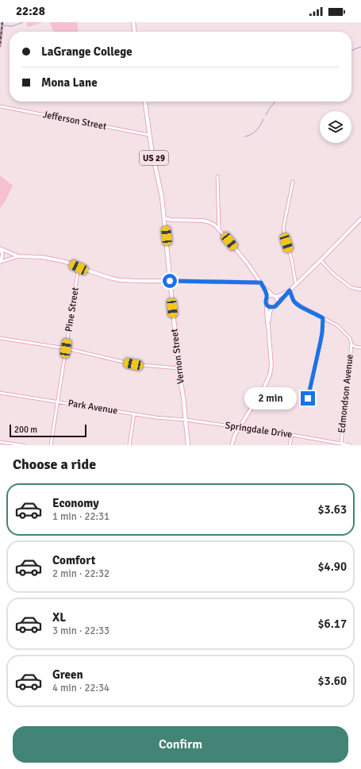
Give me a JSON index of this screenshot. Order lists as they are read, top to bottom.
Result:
{
  "streets": {
    "main road": ["US 29", "Vernon Street"],
    "street": [
      "Jefferson Street",
      "Pine Street",
      "Edmondson Avenue",
      "Park Avenue",
      "Springdale Drive"
    ]
  },
  "crossings": [
    ["Jefferson Street", "Vernon Street"],
    ["Pine Street", "Park Avenue"],
    ["Vernon Street", "Park Avenue"],
    ["Vernon Street", "Springdale Drive"],
    ["Edmondson Avenue", "Springdale Drive"],
    ["Park Avenue", "Springdale Drive"]
  ],
  "scale_bar": "200 m",
  "page": {
    "status": "22:28",
    "banner": ["LaGrange College", "Mona Lane"],
    "bubble": "2 min",
    "scale": "200 m",
    "heading": "Choose a ride",
    "list": [
      {
        "name": "Economy",
        "note": "1 min · 22:31",
        "value": "$3.63"
      },
      {
        "name": "Comfort",
        "note": "2 min · 22:32",
        "value": "$4.90"
      },
      {
        "name": "XL",
        "note": "3 min · 22:33",
        "value": "$6.17"
      },
      {
        "name": "Green",
        "note": "4 min · 22:34",
        "value": "$3.60"
      }
    ],
    "buttons": "Confirm"
  }
}
